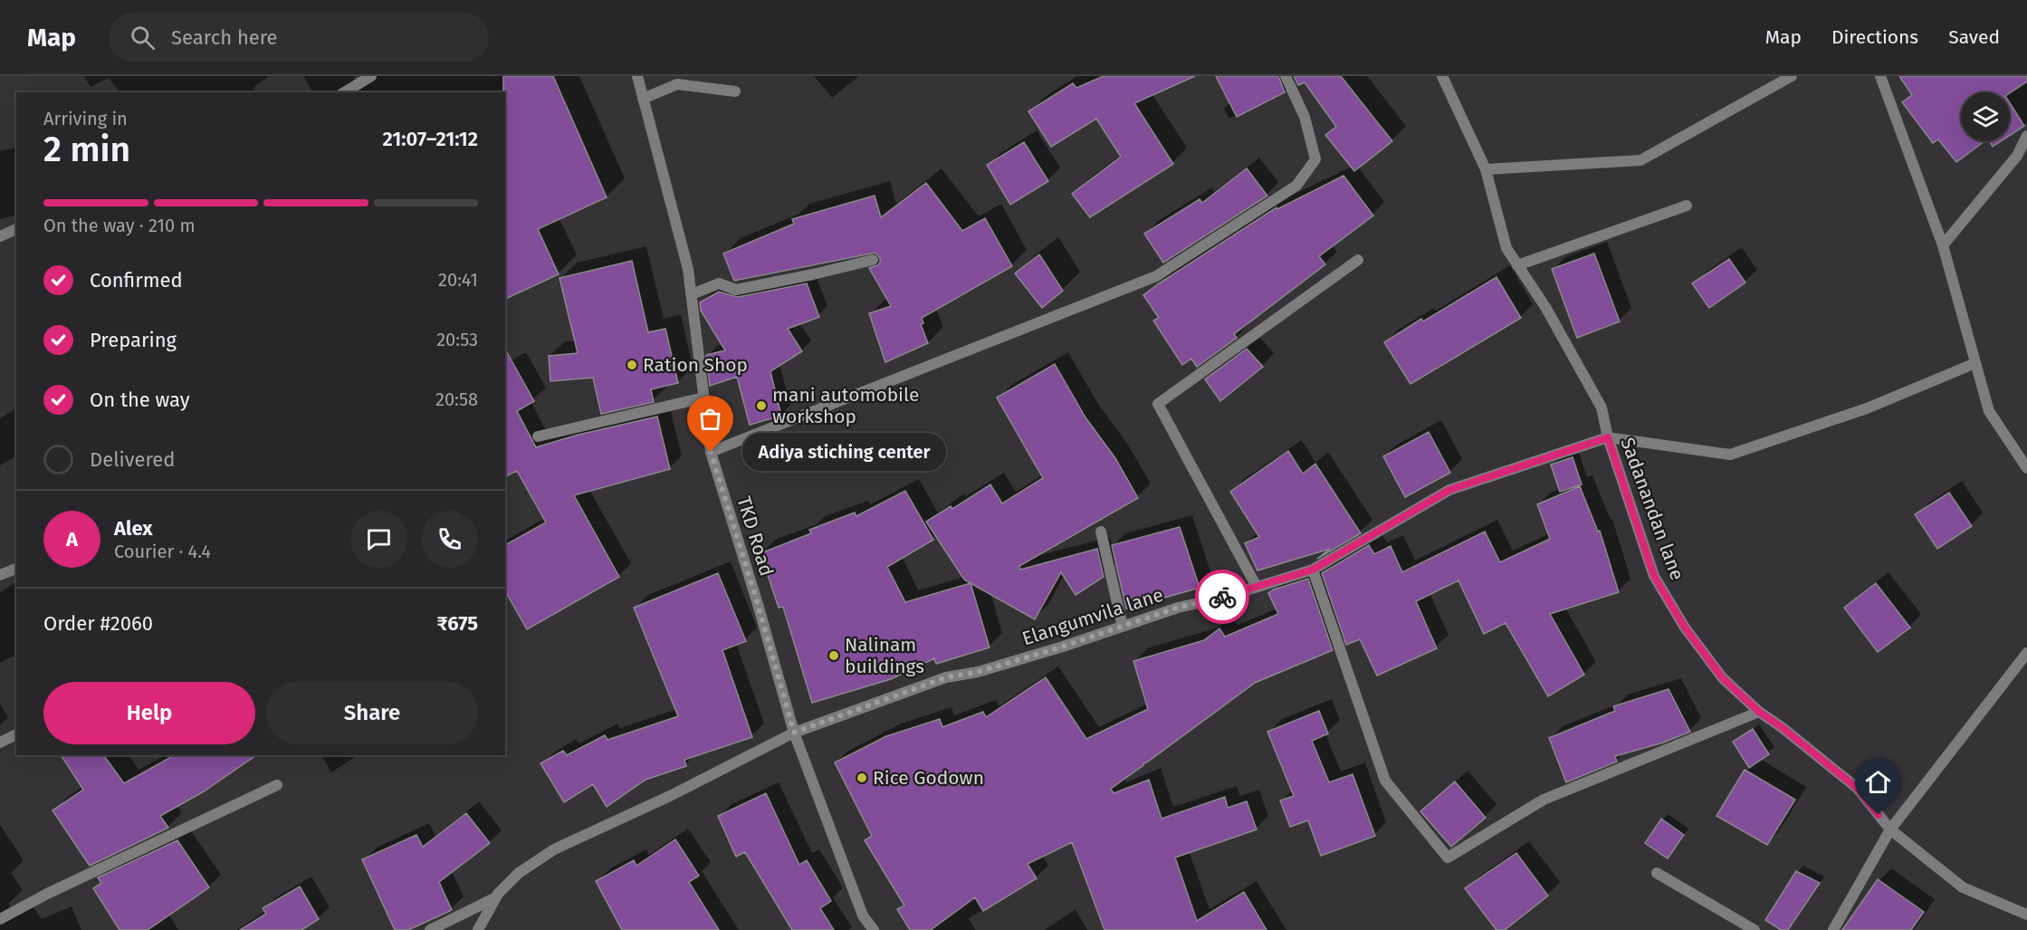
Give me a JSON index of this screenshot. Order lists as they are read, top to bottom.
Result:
{
  "streets": {
    "street": ["Sadanandan lane", "TKD Road", "Elangumvila lane"]
  },
  "crossings": [
    ["Sadanandan lane", "Elangumvila lane"],
    ["TKD Road", "Elangumvila lane"]
  ],
  "places": [
    "Ration Shop",
    "mani automobile workshop",
    "Adiya stiching center",
    "Nalinam buildings",
    "Rice Godown"
  ],
  "page": {
    "header": "Map",
    "search": "Search here",
    "nav": ["Map", "Directions", "Saved"],
    "heading": ["2 min", "Arriving in", "21:07–21:12"],
    "panel": [
      "Alex",
      "Courier · 4.4",
      "Order #2060",
      "₹675"
    ],
    "bar": "On the way · 210 m",
    "list": [
      ["Confirmed", "20:41"],
      ["Preparing", "20:53"],
      ["On the way", "20:58"],
      "Delivered"
    ],
    "bubble": "Adiya stiching center",
    "round": "A",
    "buttons": ["Help", "Share"]
  }
}
